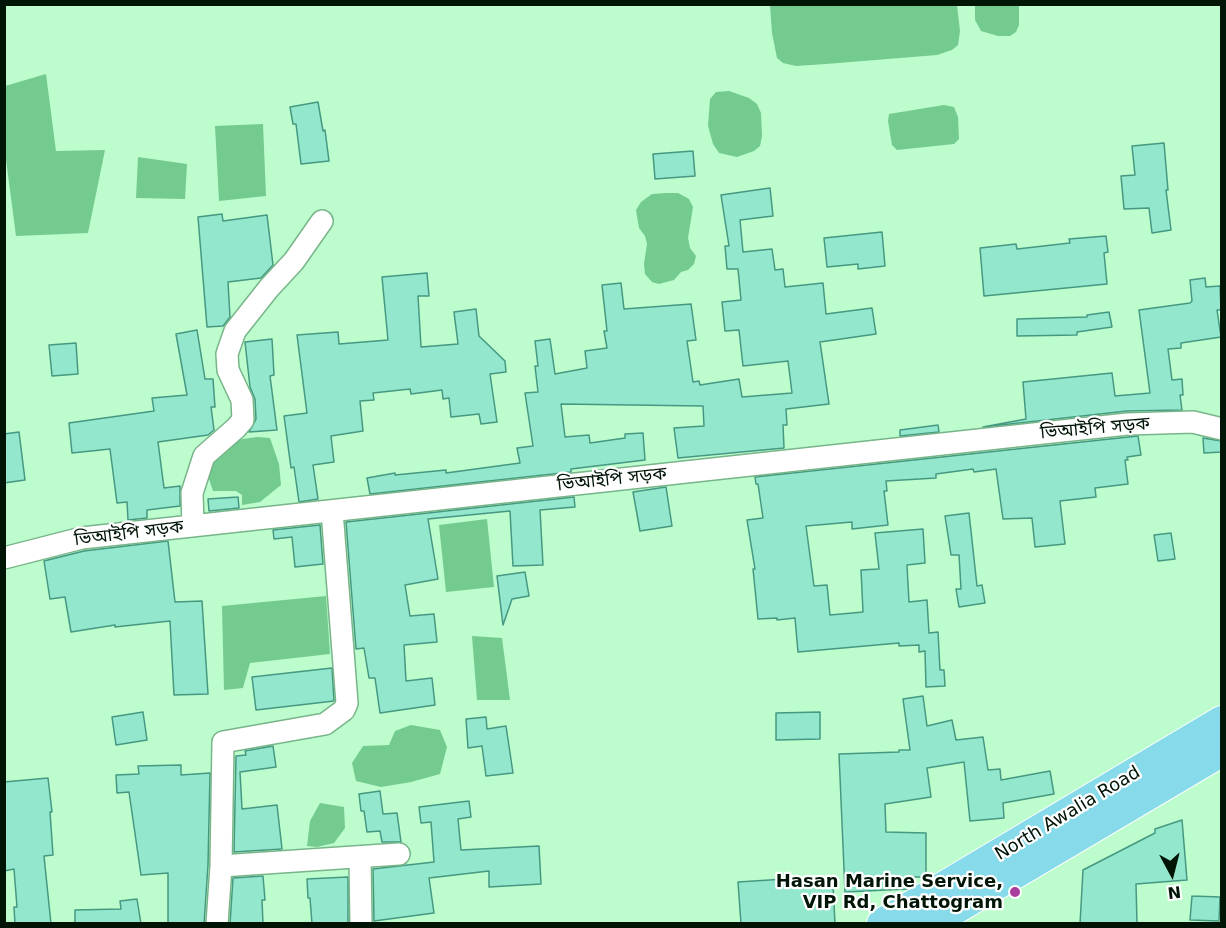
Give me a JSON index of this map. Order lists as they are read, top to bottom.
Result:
{
  "streets": {
    "main road": ["North Awalia Road"],
    "street": ["ভিআইপি সড়ক"]
  },
  "places": ["Hasan Marine Service, VIP Rd, Chattogram"],
  "north": "bottom"
}
